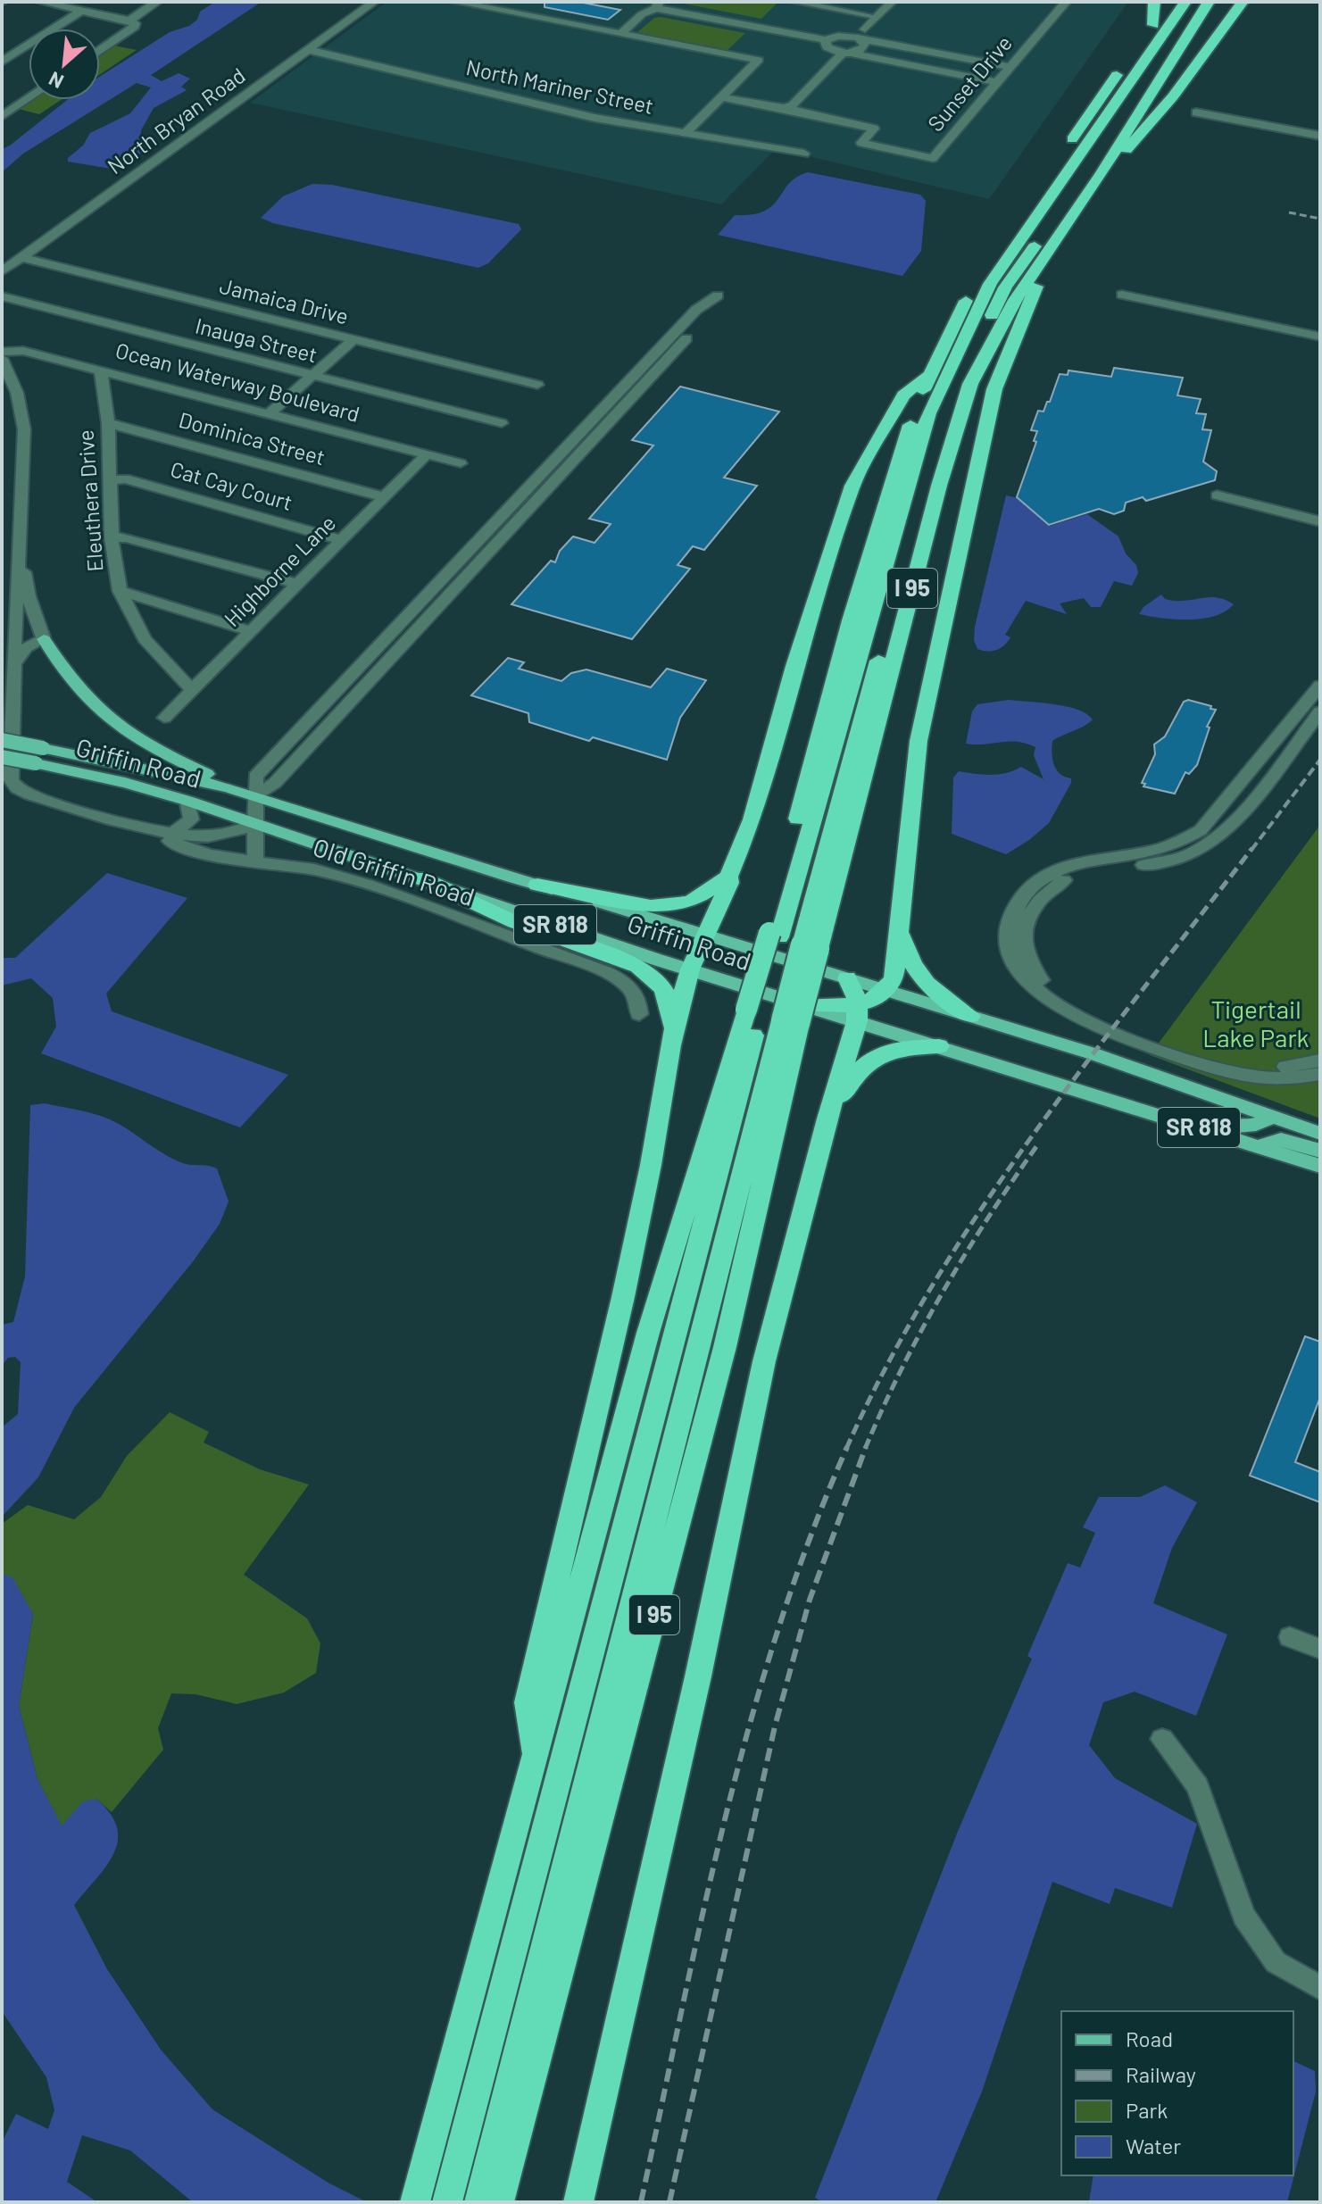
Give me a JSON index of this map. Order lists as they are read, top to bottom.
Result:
{
  "streets": {
    "highway": ["I 95"],
    "main road": ["Griffin Road", "SR 818"],
    "street": [
      "Sunset Drive",
      "North Mariner Street",
      "North Bryan Road",
      "Jamaica Drive",
      "Inauga Street",
      "Ocean Waterway Boulevard",
      "Dominica Street",
      "Cat Cay Court",
      "Eleuthera Drive",
      "Highborne Lane",
      "Old Griffin Road"
    ]
  },
  "crossings": [
    ["North Mariner Street", "North Bryan Road"],
    ["North Bryan Road", "Jamaica Drive"],
    ["Ocean Waterway Boulevard", "Eleuthera Drive"],
    ["Ocean Waterway Boulevard", "Highborne Lane"],
    ["Dominica Street", "Eleuthera Drive"],
    ["Dominica Street", "Highborne Lane"],
    ["Cat Cay Court", "Eleuthera Drive"],
    ["Cat Cay Court", "Highborne Lane"],
    ["Eleuthera Drive", "Highborne Lane"],
    ["I 95", "Griffin Road"]
  ],
  "parks": ["Tigertail Lake Park"],
  "legend": [
    "Road",
    "Railway",
    "Park",
    "Water"
  ],
  "north": "bottom left"
}
